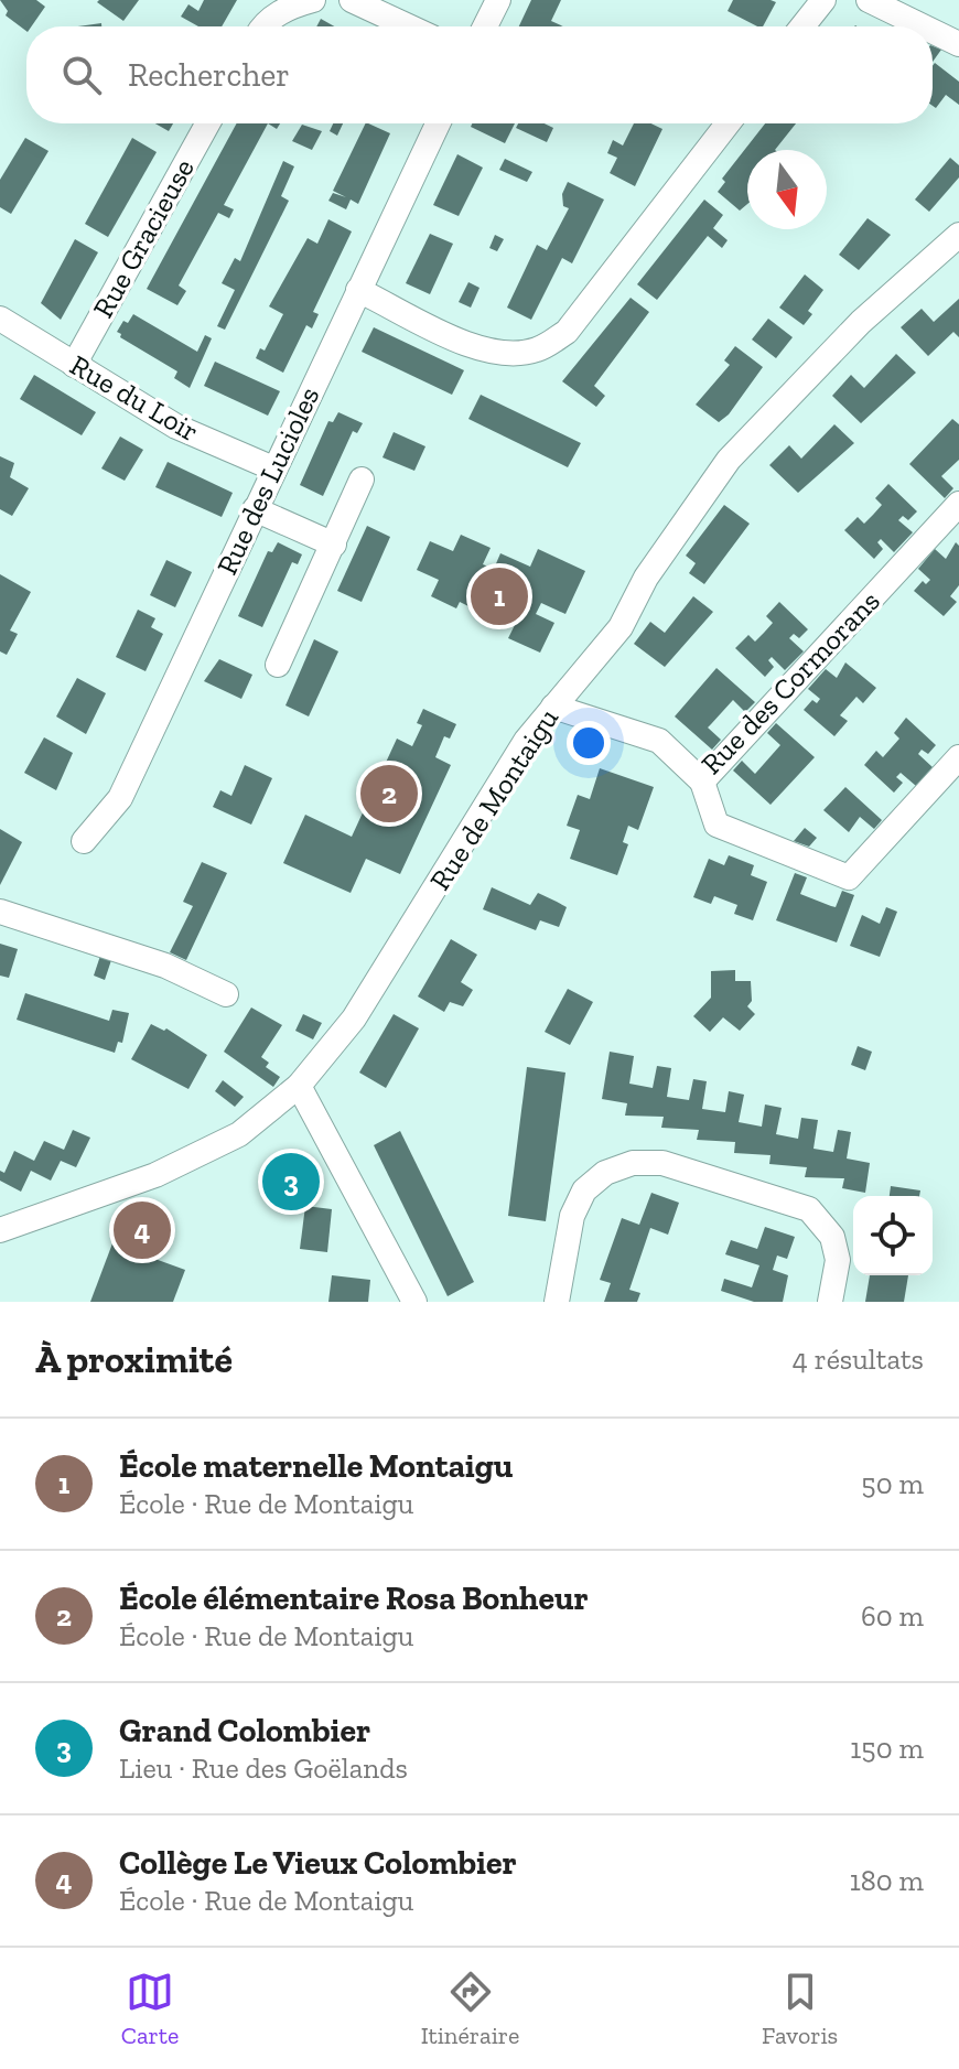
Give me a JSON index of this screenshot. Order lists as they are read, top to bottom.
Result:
{
  "streets": {
    "street": [
      "Rue Gracieuse",
      "Rue du Loir",
      "Rue des Lucioles",
      "Rue des Cormorans",
      "Rue de Montaigu"
    ]
  },
  "crossings": [
    ["Rue Gracieuse", "Rue du Loir"],
    ["Rue du Loir", "Rue des Lucioles"],
    ["Rue des Cormorans", "Rue de Montaigu"]
  ],
  "north": "bottom",
  "page": {
    "search": "Rechercher",
    "pins": [
      "1",
      "2",
      "3",
      "4"
    ],
    "heading": ["À proximité", "4 résultats"],
    "list": [
      {
        "mark": "1",
        "name": "École maternelle Montaigu",
        "note": "École · Rue de Montaigu",
        "value": "50 m"
      },
      {
        "mark": "2",
        "name": "École élémentaire Rosa Bonheur",
        "note": "École · Rue de Montaigu",
        "value": "60 m"
      },
      {
        "mark": "3",
        "name": "Grand Colombier",
        "note": "Lieu · Rue des Goëlands",
        "value": "150 m"
      },
      {
        "mark": "4",
        "name": "Collège Le Vieux Colombier",
        "note": "École · Rue de Montaigu",
        "value": "180 m"
      }
    ],
    "nav": ["Carte", "Itinéraire", "Favoris"]
  }
}
